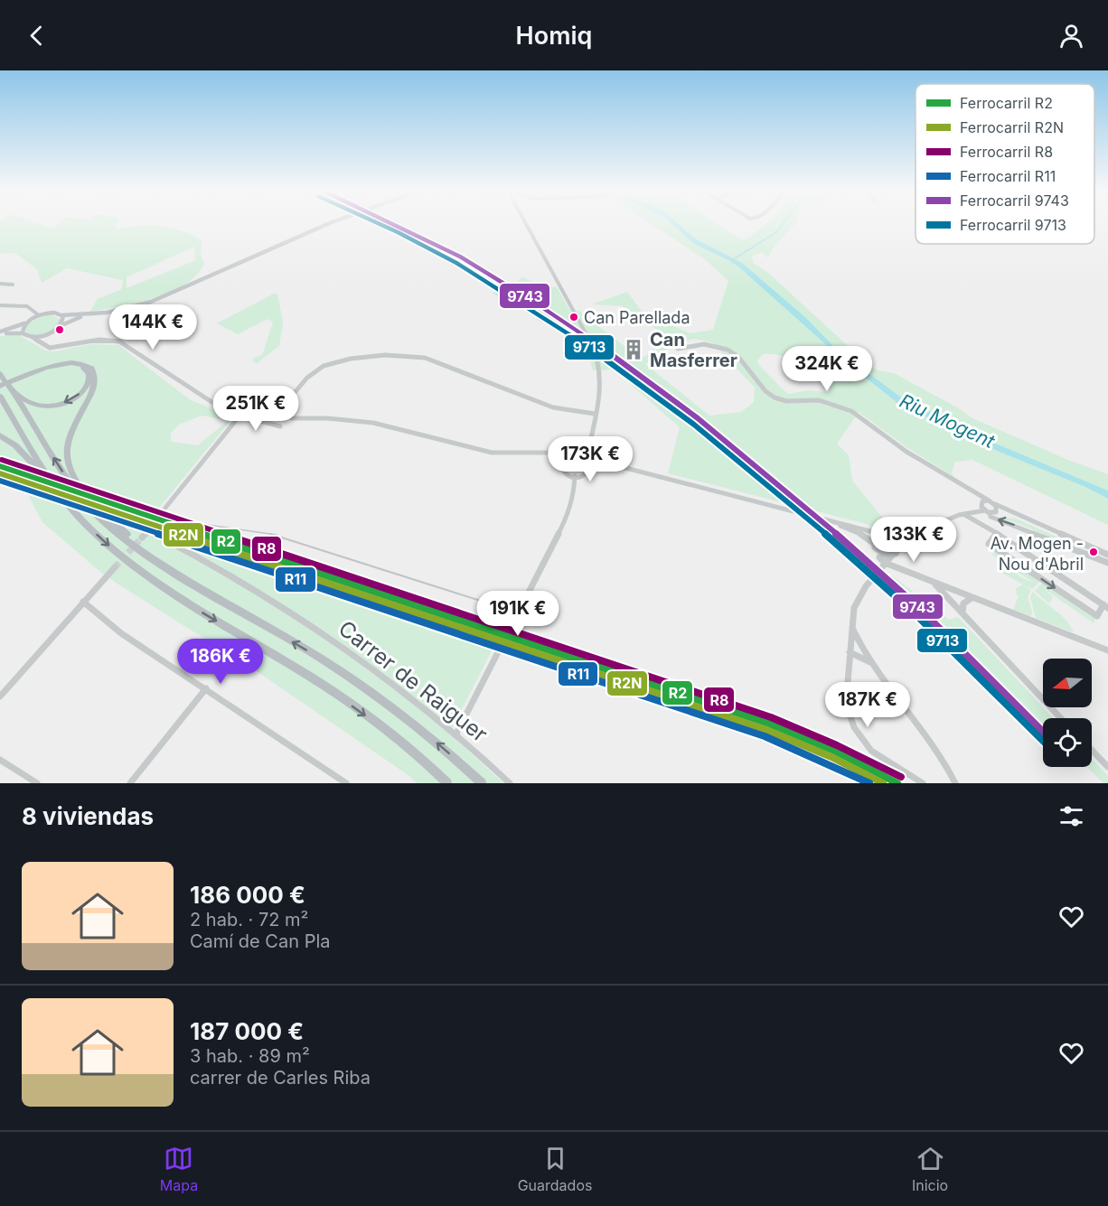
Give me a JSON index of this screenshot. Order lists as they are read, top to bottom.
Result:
{
  "streets": {
    "street": ["Carrer de Raiguer"]
  },
  "water": ["Riu Mogent"],
  "places": {
    "other": ["Can Parellada", "Av. Mogen - Nou d'Abril"],
    "building": ["Can Masferrer"]
  },
  "lines": [
    "rail line 9743",
    "rail line 9713",
    "rail line R8",
    "rail line R2",
    "rail line R2N",
    "rail line R11"
  ],
  "legend": [
    "Ferrocarril R2",
    "Ferrocarril R2N",
    "Ferrocarril R8",
    "Ferrocarril R11",
    "Ferrocarril 9743",
    "Ferrocarril 9713"
  ],
  "north": "left",
  "page": {
    "header": "Homiq",
    "price": [
      "144K €",
      "324K €",
      "251K €",
      "173K €",
      "133K €",
      "191K €",
      "186K €",
      "187K €"
    ],
    "heading": "8 viviendas",
    "list": [
      {
        "name": "186 000 €",
        "note": "2 hab. · 72 m² · Camí de Can Pla"
      },
      {
        "name": "187 000 €",
        "note": "3 hab. · 89 m² · carrer de Carles Riba"
      }
    ],
    "tabs": ["Mapa", "Guardados", "Inicio"]
  }
}
